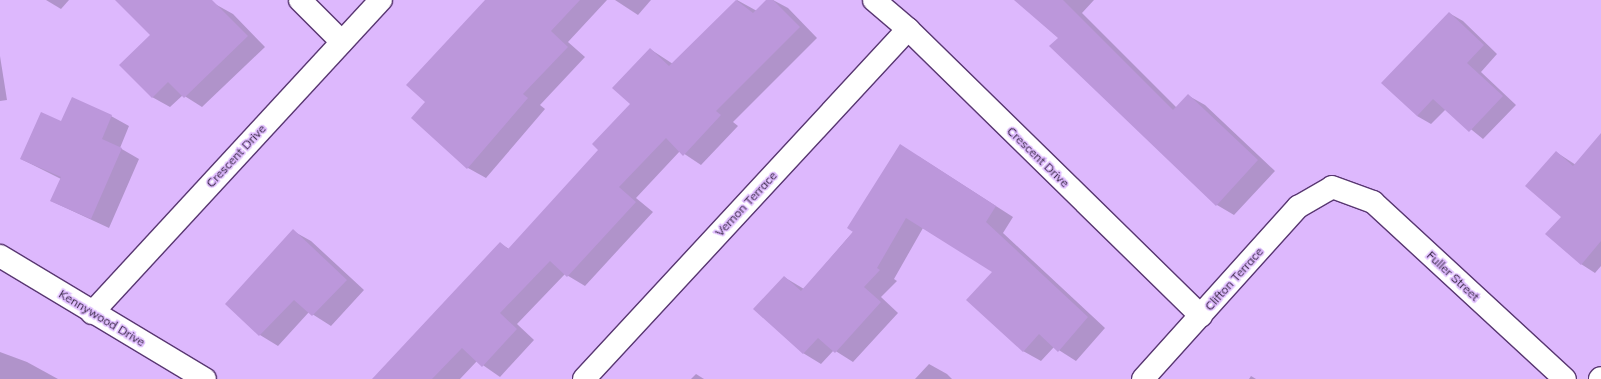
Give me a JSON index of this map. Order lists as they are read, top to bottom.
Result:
{
  "streets": {
    "street": [
      "Crescent Drive",
      "Vernon Terrace",
      "Fuller Street",
      "Clifton Terrace",
      "Kennywood Drive"
    ]
  },
  "crossings": [
    ["Crescent Drive", "Vernon Terrace"],
    ["Crescent Drive", "Clifton Terrace"],
    ["Crescent Drive", "Kennywood Drive"],
    ["Fuller Street", "Clifton Terrace"]
  ]
}
